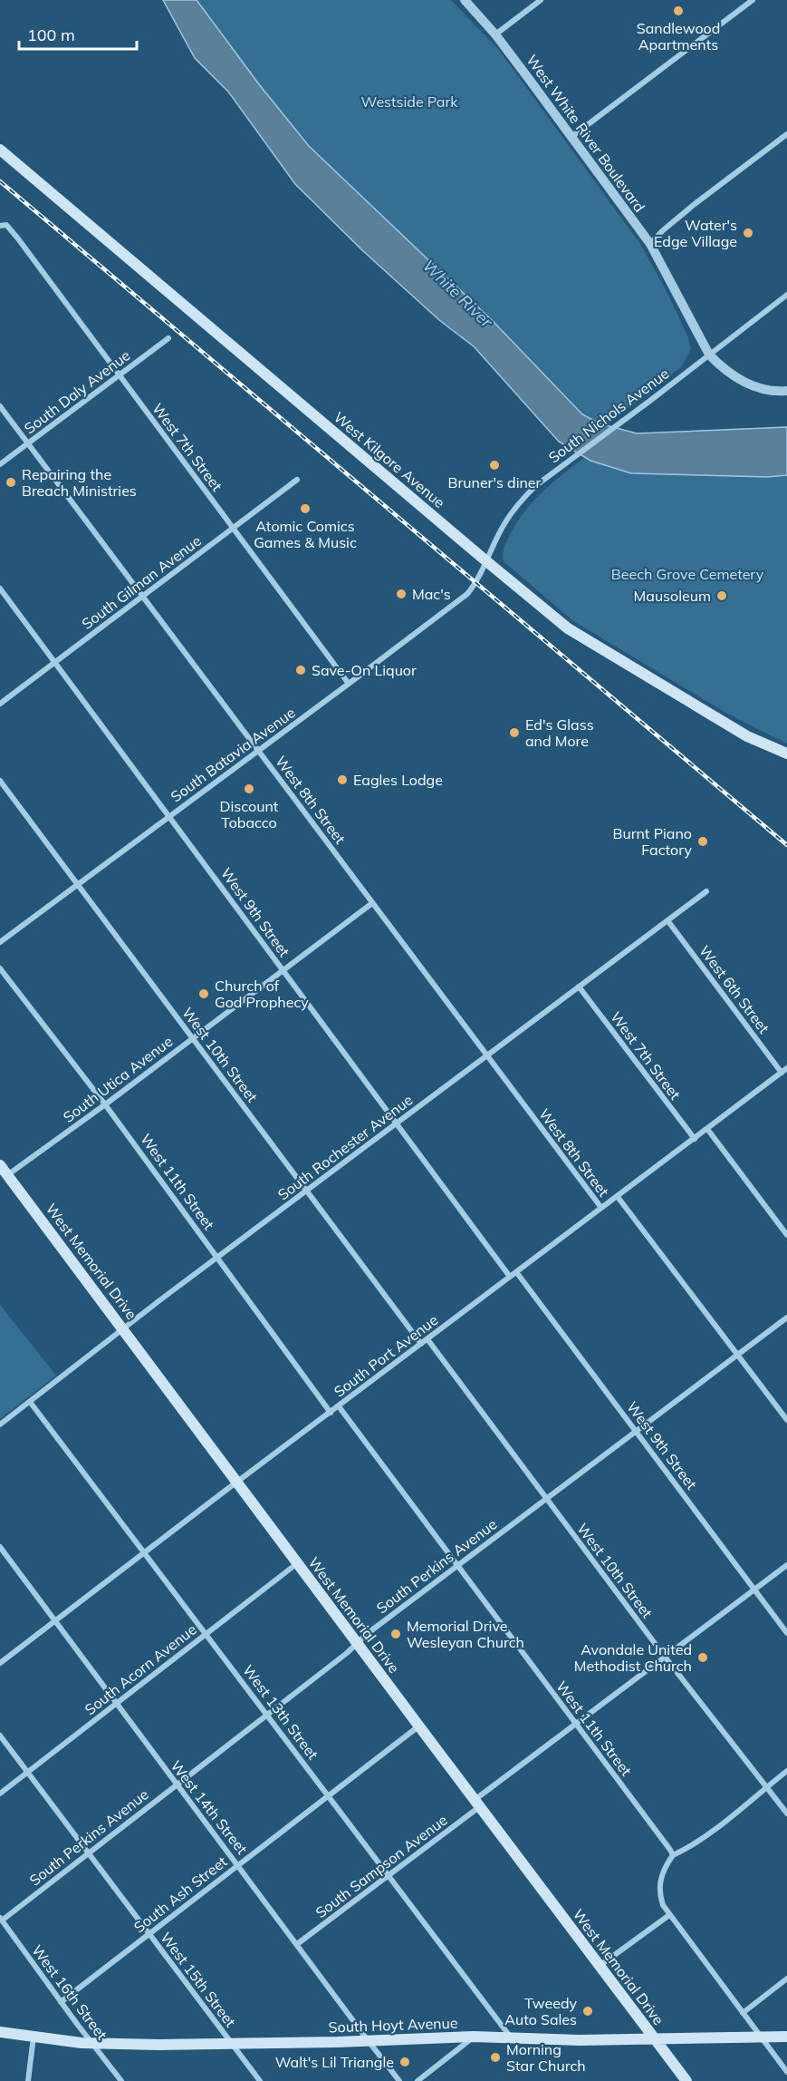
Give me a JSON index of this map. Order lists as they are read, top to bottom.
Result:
{
  "streets": {
    "main road": ["West Kilgore Avenue", "West Memorial Drive", "South Hoyt Avenue"],
    "street": [
      "West White River Boulevard",
      "South Daly Avenue",
      "South Nichols Avenue",
      "West 7th Street",
      "South Gilman Avenue",
      "South Batavia Avenue",
      "West 8th Street",
      "West 9th Street",
      "West 6th Street",
      "West 10th Street",
      "South Utica Avenue",
      "South Rochester Avenue",
      "West 11th Street",
      "South Port Avenue",
      "South Perkins Avenue",
      "South Acorn Avenue",
      "West 13th Street",
      "West 14th Street",
      "South Sampson Avenue",
      "South Ash Street",
      "West 15th Street",
      "West 16th Street"
    ]
  },
  "crossings": [
    ["West White River Boulevard", "South Nichols Avenue"],
    ["South Daly Avenue", "West 7th Street"],
    ["South Daly Avenue", "West 8th Street"],
    ["South Nichols Avenue", "West Kilgore Avenue"],
    ["South Nichols Avenue", "South Batavia Avenue"],
    ["West 7th Street", "South Gilman Avenue"],
    ["West 7th Street", "South Batavia Avenue"],
    ["West 7th Street", "South Rochester Avenue"],
    ["West 7th Street", "South Port Avenue"],
    ["South Gilman Avenue", "West 8th Street"],
    ["South Gilman Avenue", "West 9th Street"],
    ["South Batavia Avenue", "West 8th Street"],
    ["South Batavia Avenue", "West 9th Street"],
    ["South Batavia Avenue", "West 10th Street"],
    ["West 8th Street", "South Utica Avenue"],
    ["West 8th Street", "South Rochester Avenue"],
    ["West 8th Street", "South Port Avenue"],
    ["West 8th Street", "South Perkins Avenue"],
    ["West 9th Street", "South Utica Avenue"],
    ["West 9th Street", "South Rochester Avenue"],
    ["West 9th Street", "South Port Avenue"],
    ["West 9th Street", "South Perkins Avenue"],
    ["West 9th Street", "South Sampson Avenue"],
    ["West 6th Street", "South Rochester Avenue"],
    ["West 6th Street", "South Port Avenue"],
    ["West 10th Street", "South Utica Avenue"],
    ["West 10th Street", "South Rochester Avenue"],
    ["West 10th Street", "South Port Avenue"],
    ["West 10th Street", "South Perkins Avenue"],
    ["West 10th Street", "South Sampson Avenue"],
    ["South Utica Avenue", "West 11th Street"],
    ["South Utica Avenue", "West Memorial Drive"],
    ["South Rochester Avenue", "West 11th Street"],
    ["South Rochester Avenue", "West Memorial Drive"],
    ["South Rochester Avenue", "West 13th Street"],
    ["West 11th Street", "South Port Avenue"],
    ["West 11th Street", "South Perkins Avenue"],
    ["West 11th Street", "South Sampson Avenue"],
    ["West Memorial Drive", "South Port Avenue"],
    ["West Memorial Drive", "South Perkins Avenue"],
    ["West Memorial Drive", "South Acorn Avenue"],
    ["West Memorial Drive", "South Sampson Avenue"],
    ["West Memorial Drive", "South Ash Street"],
    ["West Memorial Drive", "South Hoyt Avenue"],
    ["South Port Avenue", "West 13th Street"],
    ["South Port Avenue", "West 14th Street"],
    ["South Perkins Avenue", "West 13th Street"],
    ["South Perkins Avenue", "West 14th Street"],
    ["South Perkins Avenue", "West 15th Street"],
    ["South Perkins Avenue", "West 16th Street"],
    ["South Acorn Avenue", "West 13th Street"],
    ["South Acorn Avenue", "West 14th Street"],
    ["South Acorn Avenue", "West 15th Street"],
    ["West 13th Street", "South Sampson Avenue"],
    ["West 13th Street", "South Ash Street"],
    ["West 13th Street", "South Hoyt Avenue"],
    ["West 14th Street", "South Sampson Avenue"],
    ["West 14th Street", "South Ash Street"],
    ["West 14th Street", "South Hoyt Avenue"],
    ["South Ash Street", "West 15th Street"],
    ["South Ash Street", "West 16th Street"],
    ["West 15th Street", "South Hoyt Avenue"],
    ["West 16th Street", "South Hoyt Avenue"]
  ],
  "water": ["White River"],
  "parks": ["Westside Park", "Beech Grove Cemetery"],
  "places": [
    "Sandlewood Apartments",
    "Water's Edge Village",
    "Bruner's diner",
    "Repairing the Breach Ministries",
    "Atomic Comics Games & Music",
    "Mac's",
    "Mausoleum",
    "Save-On Liquor",
    "Ed's Glass and More",
    "Eagles Lodge",
    "Discount Tobacco",
    "Burnt Piano Factory",
    "Church of God Prophecy",
    "Memorial Drive Wesleyan Church",
    "Avondale United Methodist Church",
    "Tweedy Auto Sales",
    "Morning Star Church",
    "Walt's Lil Triangle"
  ],
  "scale_bar": "100 m"
}
